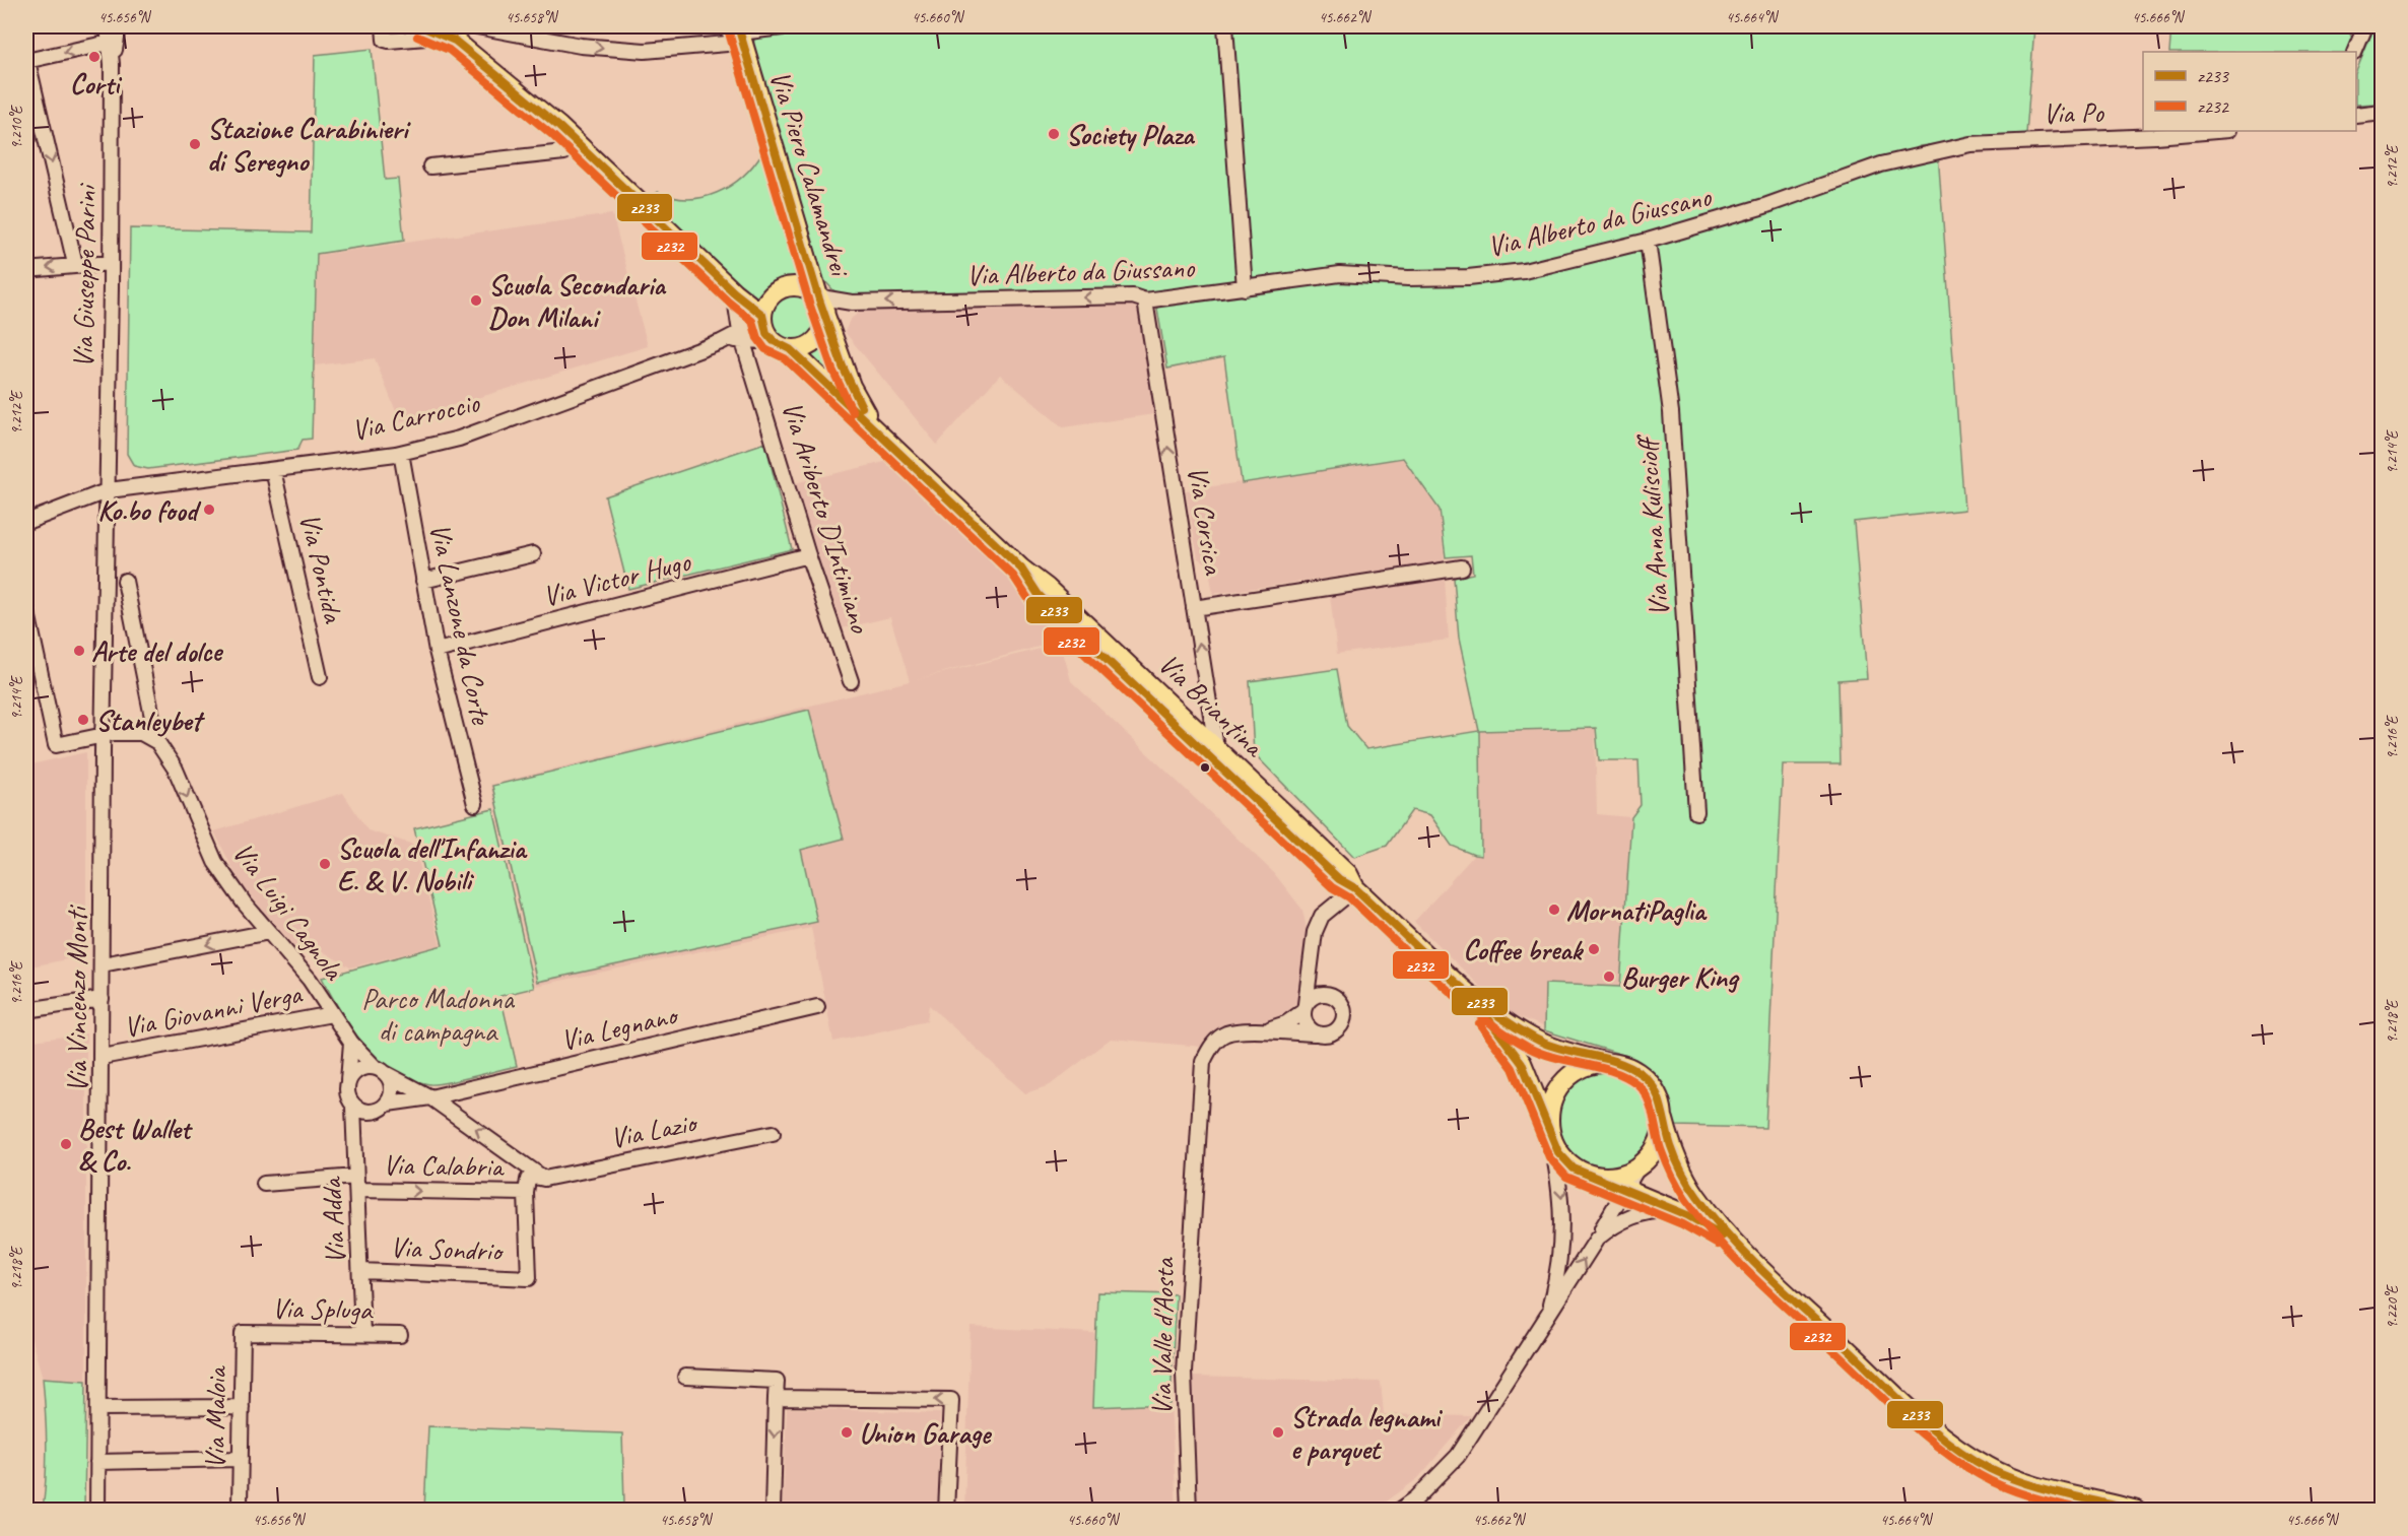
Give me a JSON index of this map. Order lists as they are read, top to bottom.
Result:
{
  "streets": {
    "main road": ["Via Piero Calamandrei", "Via Briantina"],
    "street": [
      "Via Po",
      "Via Alberto da Giussano",
      "Via Giuseppe Parini",
      "Via Carroccio",
      "Via Ariberto D'Intimiano",
      "Via Corsica",
      "Via Anna Kuliscioff",
      "Via Pontida",
      "Via Victor Hugo",
      "Via Lanzone da Corte",
      "Via Luigi Cagnola",
      "Via Vincenzo Monti",
      "Via Giovanni Verga",
      "Via Legnano",
      "Via Lazio",
      "Via Calabria",
      "Via Adda",
      "Via Sondrio",
      "Via Spluga",
      "Via Valle d'Aosta",
      "Via Maloia"
    ]
  },
  "crossings": [
    ["Via Po", "Via Alberto da Giussano"],
    ["Via Piero Calamandrei", "Via Alberto da Giussano"],
    ["Via Piero Calamandrei", "Via Carroccio"],
    ["Via Piero Calamandrei", "Via Ariberto D'Intimiano"],
    ["Via Piero Calamandrei", "Via Briantina"],
    ["Via Alberto da Giussano", "Via Carroccio"],
    ["Via Alberto da Giussano", "Via Ariberto D'Intimiano"],
    ["Via Alberto da Giussano", "Via Corsica"],
    ["Via Alberto da Giussano", "Via Anna Kuliscioff"],
    ["Via Alberto da Giussano", "Via Briantina"],
    ["Via Giuseppe Parini", "Via Carroccio"],
    ["Via Giuseppe Parini", "Via Vincenzo Monti"],
    ["Via Carroccio", "Via Ariberto D'Intimiano"],
    ["Via Carroccio", "Via Pontida"],
    ["Via Carroccio", "Via Lanzone da Corte"],
    ["Via Carroccio", "Via Briantina"],
    ["Via Carroccio", "Via Vincenzo Monti"],
    ["Via Ariberto D'Intimiano", "Via Victor Hugo"],
    ["Via Ariberto D'Intimiano", "Via Briantina"],
    ["Via Corsica", "Via Briantina"],
    ["Via Victor Hugo", "Via Lanzone da Corte"],
    ["Via Luigi Cagnola", "Via Giovanni Verga"],
    ["Via Luigi Cagnola", "Via Legnano"],
    ["Via Luigi Cagnola", "Via Lazio"],
    ["Via Luigi Cagnola", "Via Adda"],
    ["Via Vincenzo Monti", "Via Giovanni Verga"],
    ["Via Legnano", "Via Adda"],
    ["Via Calabria", "Via Adda"],
    ["Via Calabria", "Via Sondrio"],
    ["Via Adda", "Via Sondrio"],
    ["Via Adda", "Via Spluga"],
    ["Via Spluga", "Via Maloia"]
  ],
  "one_way": ["Via Corsica", "Via Calabria"],
  "parks": ["Parco Madonna di campagna"],
  "places": [
    "Corti",
    "Society Plaza",
    "Stazione Carabinieri di Seregno",
    "Scuola Secondaria Don Milani",
    "Ko.bo food",
    "Arte del dolce",
    "Stanleybet",
    "Scuola dell'Infanzia E. & V. Nobili",
    "MornatiPaglia",
    "Coffee break",
    "Burger King",
    "Best Wallet & Co.",
    "Union Garage",
    "Strada legnami e parquet"
  ],
  "lines": ["transit line z233", "transit line z232"],
  "legend": ["z233", "z232"],
  "coordinates": [
    "45.656°N",
    "45.658°N",
    "45.660°N",
    "45.662°N",
    "45.664°N",
    "45.666°N",
    "9.210°E",
    "9.212°E",
    "9.214°E",
    "9.216°E",
    "9.218°E",
    "9.220°E"
  ]
}
